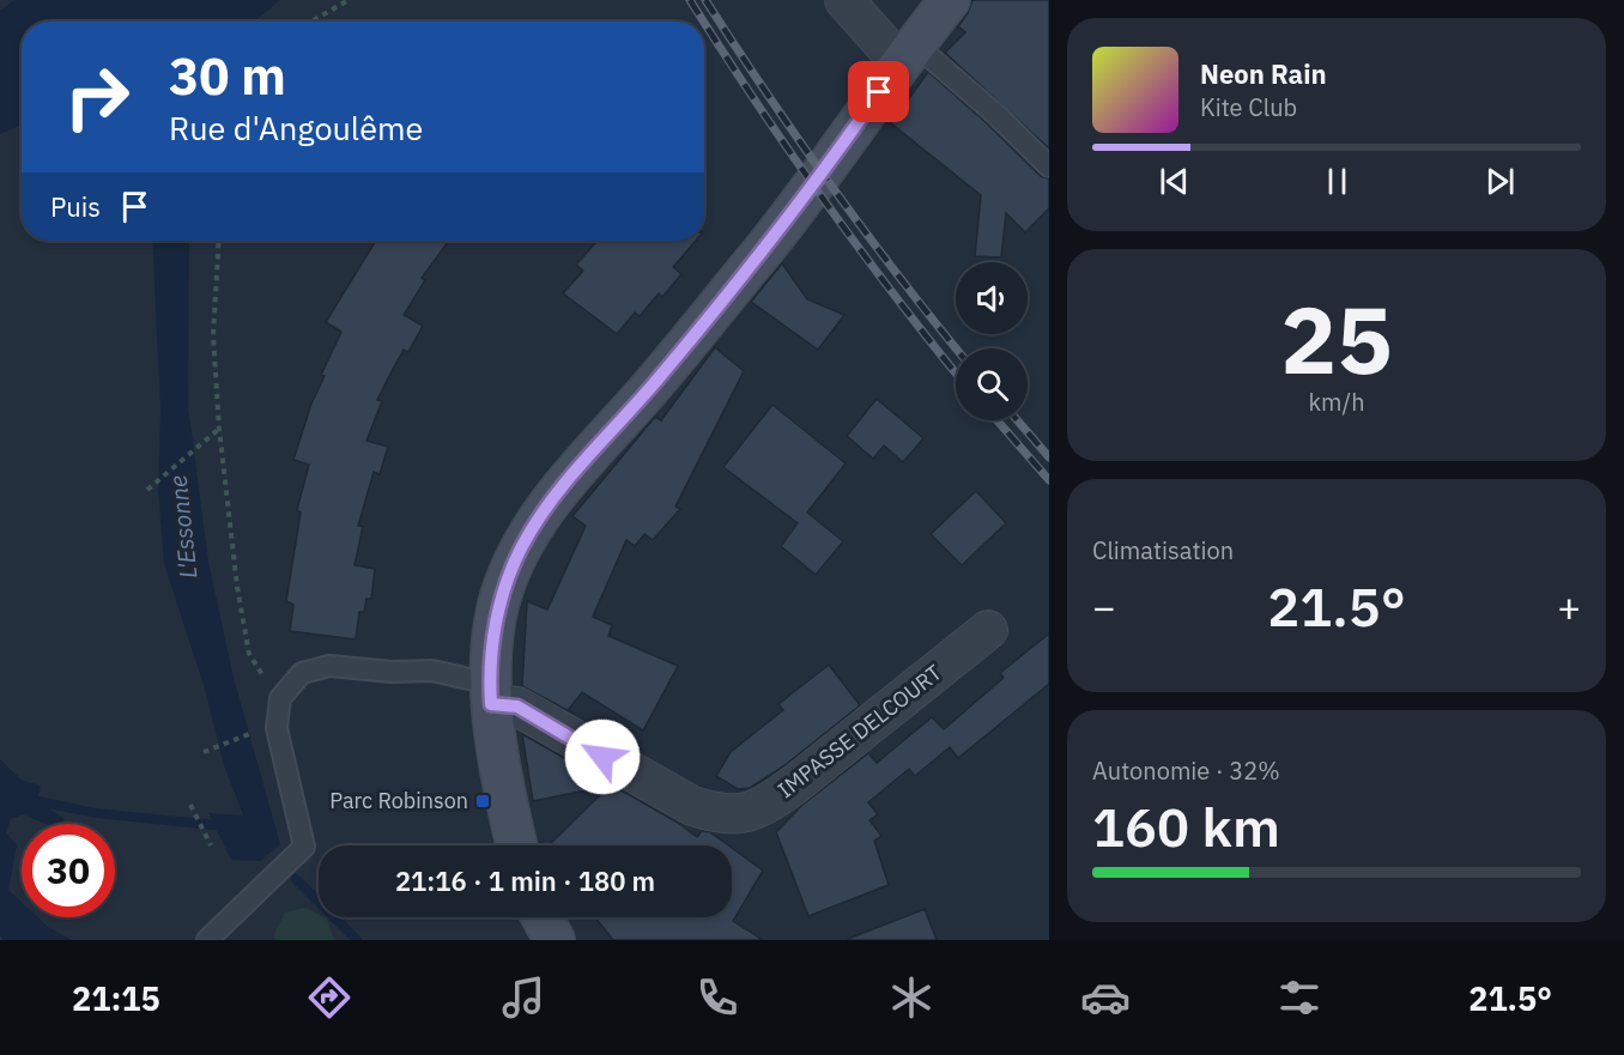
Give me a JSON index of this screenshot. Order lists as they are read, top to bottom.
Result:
{
  "streets": {
    "street": ["IMPASSE DELCOURT"]
  },
  "water": ["L'Essonne"],
  "places": {
    "transit": ["Parc Robinson"]
  },
  "page": {
    "turn": ["30 m", "Rue d'Angoulême"],
    "song": ["Neon Rain", "Kite Club"],
    "then": "Puis",
    "tile": [
      ["25", "km/h"],
      "Climatisation",
      ["Autonomie · 32%", "160 km"]
    ],
    "heat": ["−", "21.5°", "+"],
    "limit": "30",
    "trip": "21:16 · 1 min · 180 m",
    "tabs": ["21:15", "21.5°"]
  }
}
